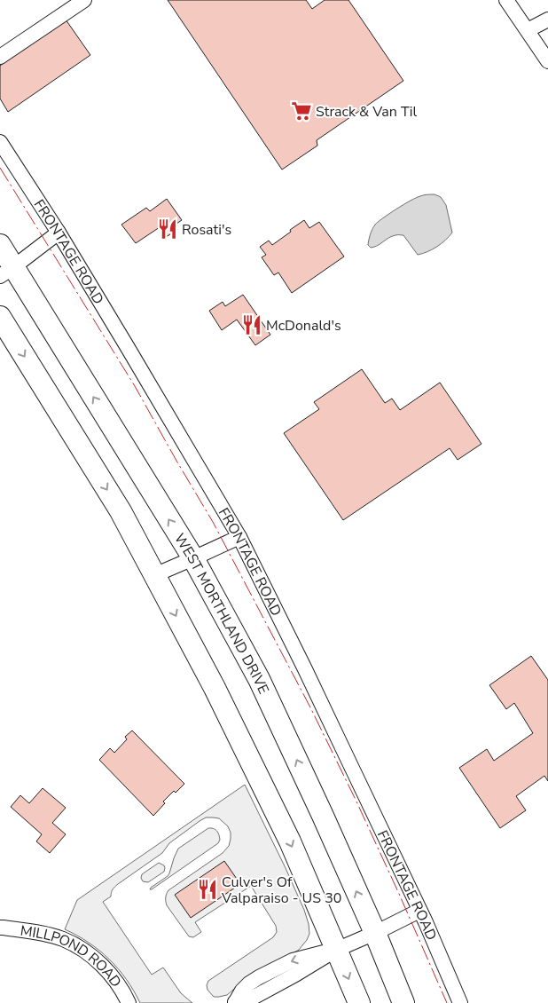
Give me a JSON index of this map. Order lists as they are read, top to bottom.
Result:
{
  "streets": {
    "highway": ["WEST MORTHLAND DRIVE"],
    "street": ["FRONTAGE ROAD", "MILLPOND ROAD"]
  },
  "places": {
    "supermarket": ["Strack & Van Til"],
    "restaurant": ["Rosati's", "McDonald's", "Culver's Of Valparaiso - US 30"]
  }
}
